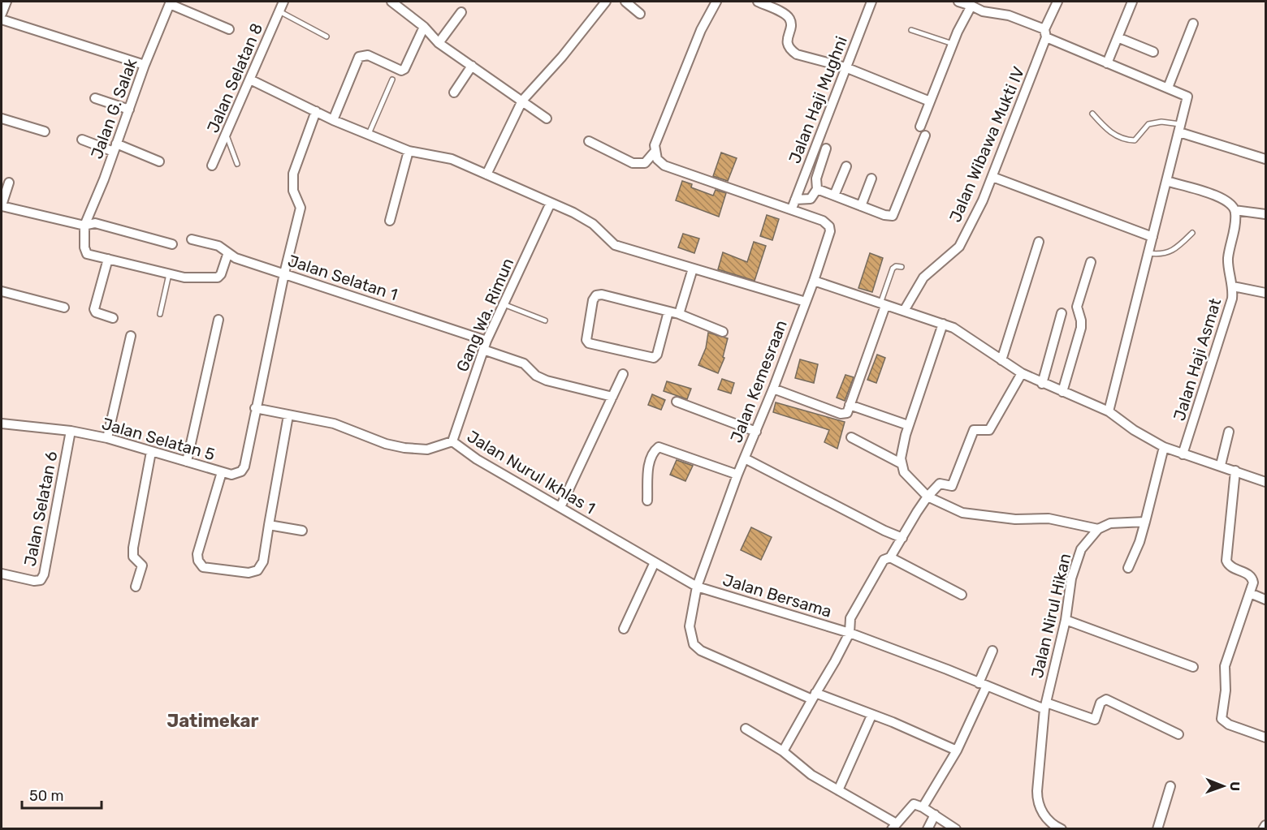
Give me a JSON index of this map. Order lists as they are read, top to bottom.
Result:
{
  "streets": {
    "street": [
      "Jalan Selatan 8",
      "Jalan Haji Mughni",
      "Jalan G. Salak",
      "Jalan Wibawa Mukti IV",
      "Jalan Selatan 1",
      "Gang Wa. Rimun",
      "Jalan Haji Asmat",
      "Jalan Kemesraan",
      "Jalan Selatan 5",
      "Jalan Nurul Ikhlas 1",
      "Jalan Selatan 6",
      "Jalan Bersama",
      "Jalan Nirul Hikan"
    ]
  },
  "crossings": [
    ["Jalan Haji Mughni", "Jalan Kemesraan"],
    ["Jalan Selatan 1", "Gang Wa. Rimun"],
    ["Gang Wa. Rimun", "Jalan Nurul Ikhlas 1"],
    ["Jalan Kemesraan", "Jalan Nurul Ikhlas 1"],
    ["Jalan Kemesraan", "Jalan Bersama"],
    ["Jalan Selatan 5", "Jalan Nurul Ikhlas 1"],
    ["Jalan Selatan 5", "Jalan Selatan 6"],
    ["Jalan Nurul Ikhlas 1", "Jalan Bersama"],
    ["Jalan Bersama", "Jalan Nirul Hikan"]
  ],
  "districts": ["Jatimekar"],
  "scale_bar": "50 m",
  "north": "right"
}
